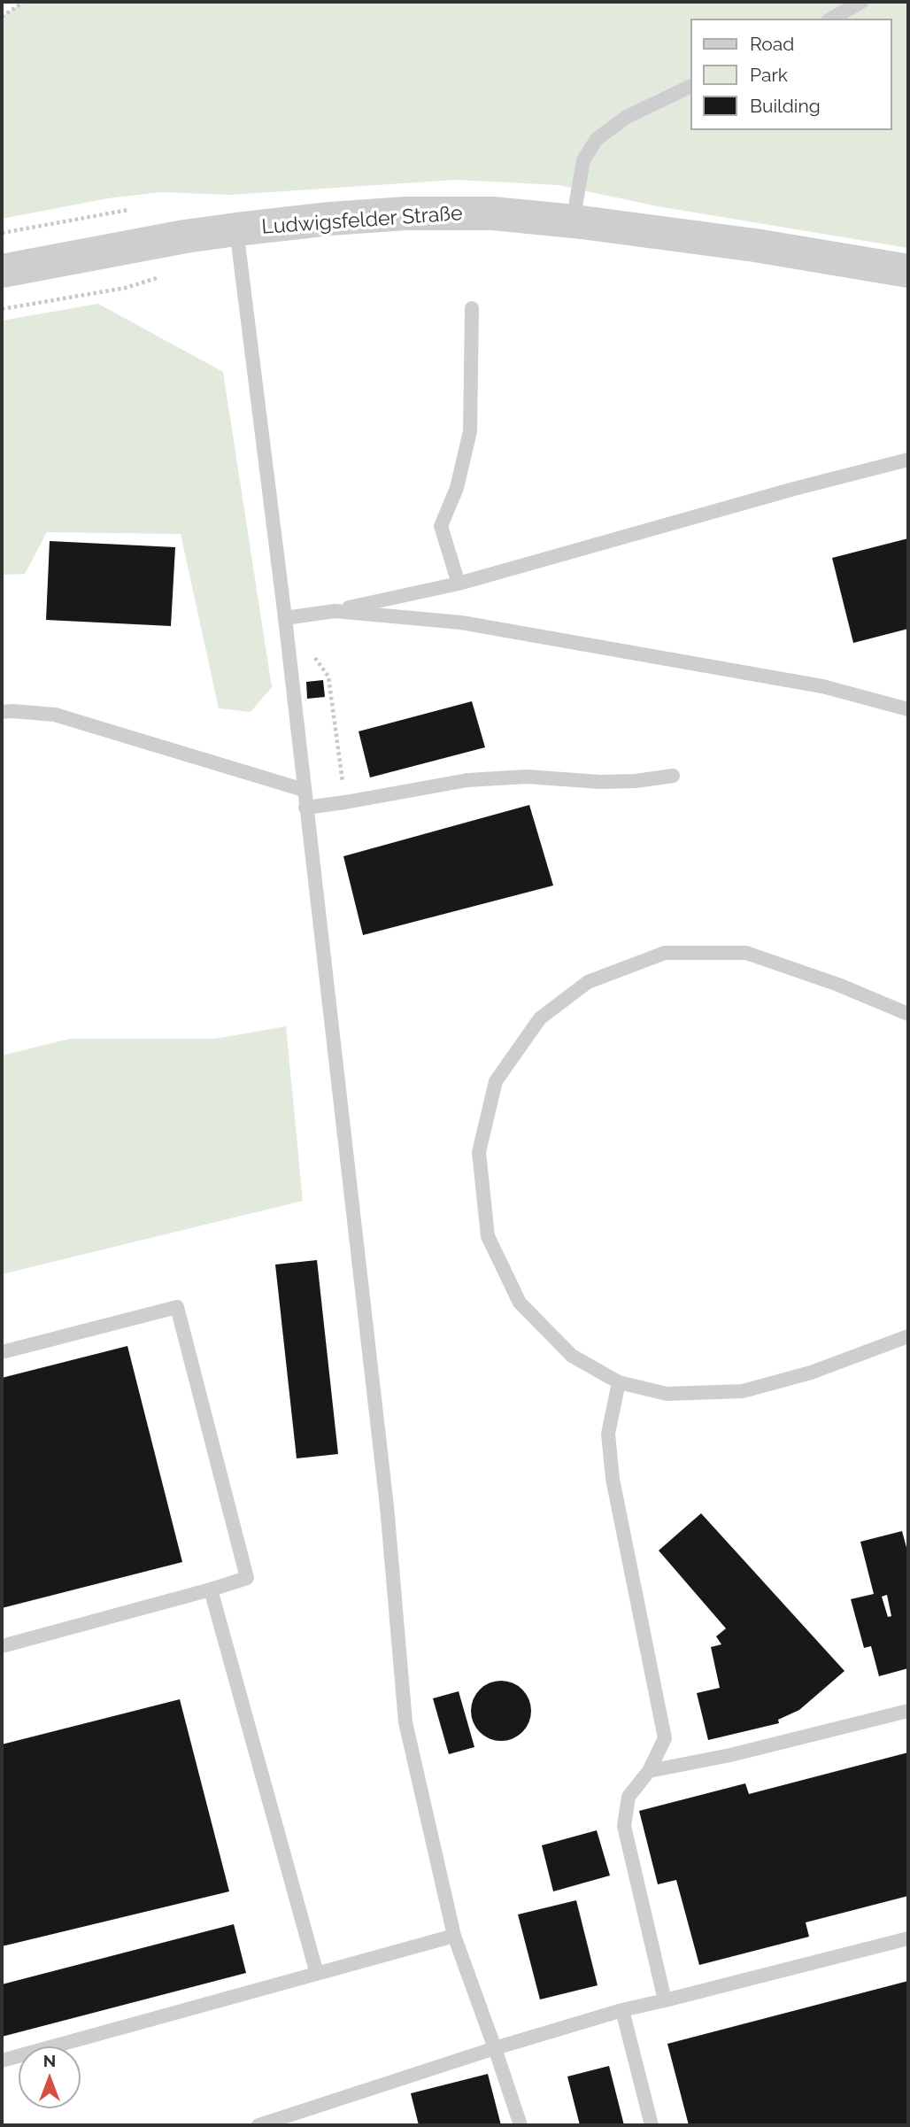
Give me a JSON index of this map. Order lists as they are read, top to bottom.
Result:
{
  "streets": {
    "street": ["Ludwigsfelder Straße"]
  },
  "legend": ["Road", "Park", "Building"],
  "north": "top"
}
